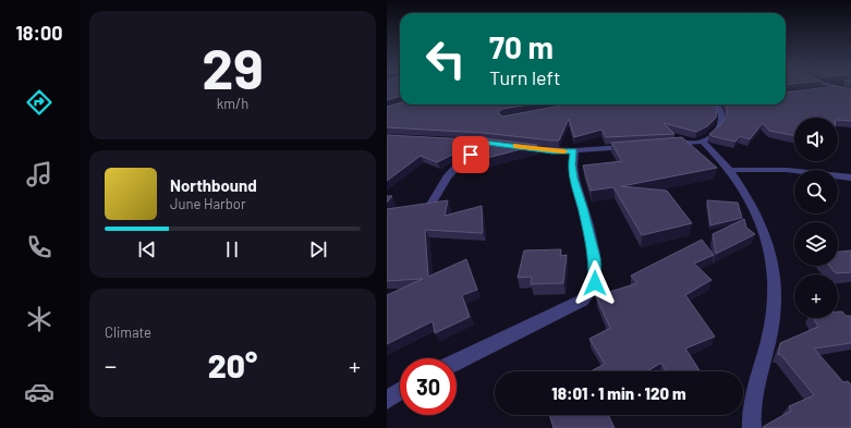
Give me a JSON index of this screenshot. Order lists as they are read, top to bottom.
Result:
{
  "page": {
    "tabs": "18:00",
    "tile": [
      ["29", "km/h"],
      "Climate"
    ],
    "turn": ["70 m", "Turn left"],
    "map_buttons": "+",
    "song": ["Northbound", "June Harbor"],
    "heat": ["−", "20°", "+"],
    "limit": "30",
    "trip": "18:01 · 1 min · 120 m"
  }
}
